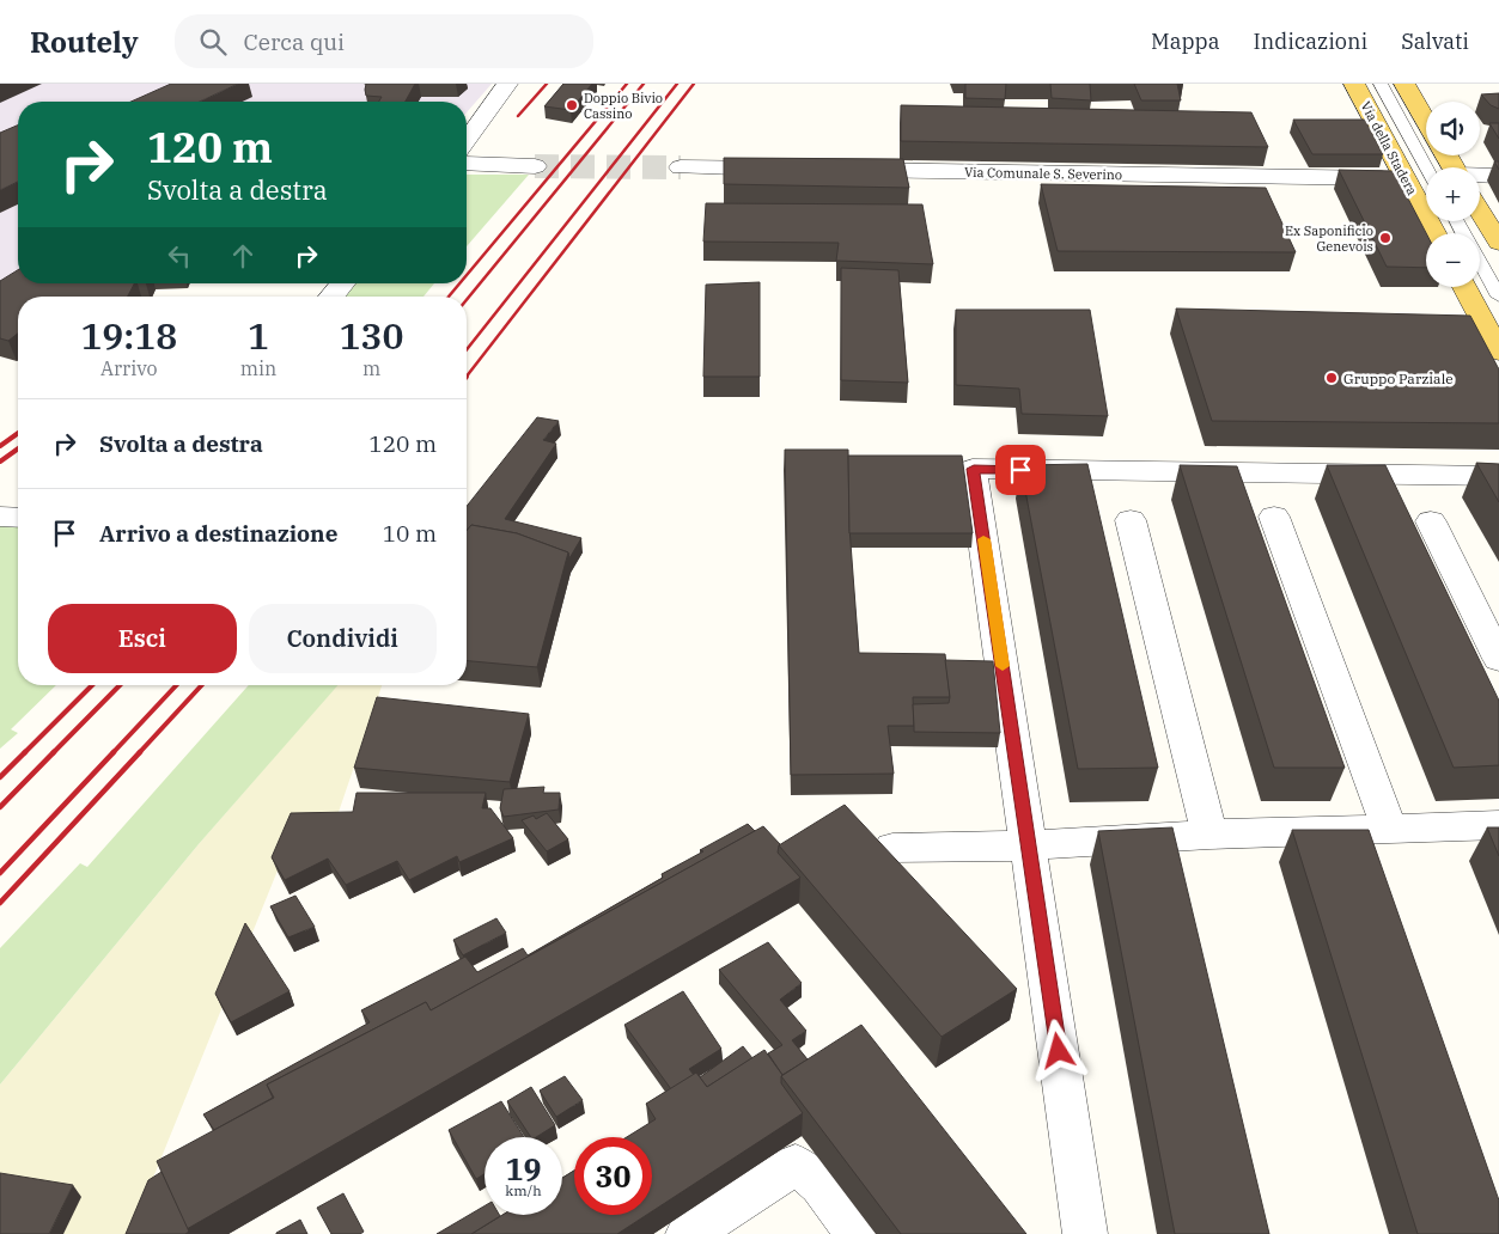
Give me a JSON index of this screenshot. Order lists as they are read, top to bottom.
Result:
{
  "streets": {
    "main road": ["Via della Stadera"],
    "street": ["Via Comunale S. Severino"]
  },
  "crossings": [
    ["Via della Stadera", "Via Comunale S. Severino"]
  ],
  "places": ["Doppio Bivio Cassino", "Ex Saponificio Genevois", "Gruppo Parziale"],
  "page": {
    "header": "Routely",
    "search": "Cerca qui",
    "nav": ["Mappa", "Indicazioni", "Salvati"],
    "map_buttons": ["+", "−"],
    "turn": ["120 m", "Svolta a destra"],
    "eta": [
      "19:18",
      "Arrivo",
      "1",
      "min",
      "130",
      "m"
    ],
    "list": [
      {
        "name": "Svolta a destra",
        "value": "120 m"
      },
      {
        "name": "Arrivo a destinazione",
        "value": "10 m"
      }
    ],
    "buttons": ["Esci", "Condividi"],
    "speed": "19 km/h",
    "limit": "30"
  }
}
